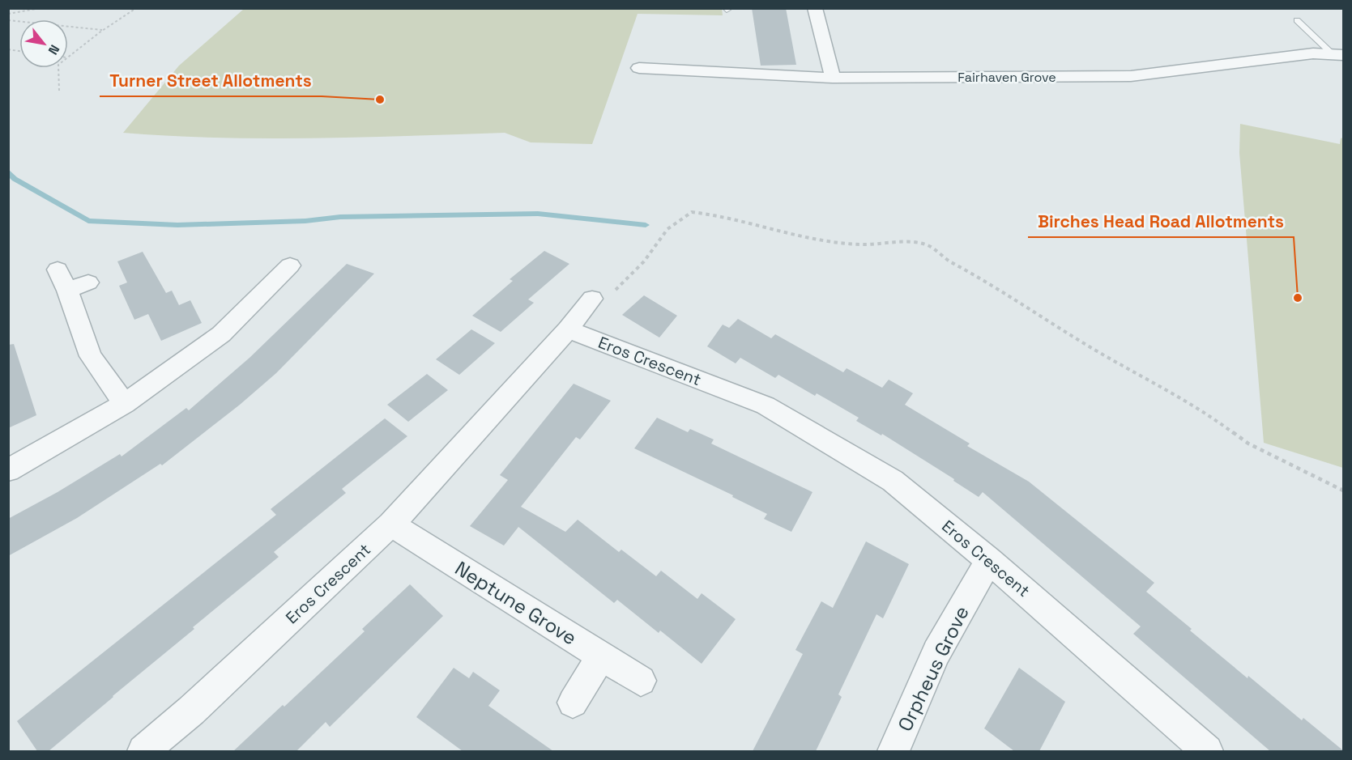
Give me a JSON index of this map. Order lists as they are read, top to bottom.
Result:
{
  "streets": {
    "street": [
      "Fairhaven Grove",
      "Eros Crescent",
      "Neptune Grove",
      "Orpheus Grove"
    ]
  },
  "crossings": [
    ["Eros Crescent", "Neptune Grove"],
    ["Eros Crescent", "Orpheus Grove"]
  ],
  "places": ["Turner Street Allotments", "Birches Head Road Allotments"],
  "north": "bottom right"
}
